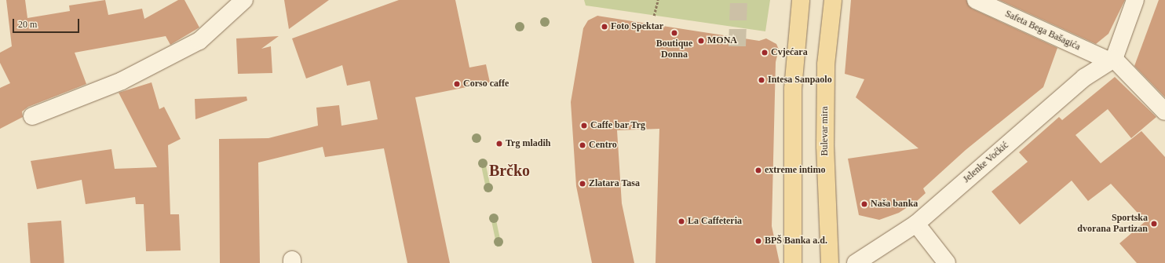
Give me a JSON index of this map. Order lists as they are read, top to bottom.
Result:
{
  "streets": {
    "main road": ["Bulevar mira"],
    "street": ["Safeta Bega Bašagića", "Jelenke Voćkić"]
  },
  "crossings": [
    ["Safeta Bega Bašagića", "Jelenke Voćkić"]
  ],
  "districts": ["Brčko"],
  "places": [
    "Foto Spektar",
    "Boutique Donna",
    "MONA",
    "Cvjećara",
    "Intesa Sanpaolo",
    "Corso caffe",
    "Caffe bar Trg",
    "Trg mladih",
    "Centro",
    "extreme intimo",
    "Zlatara Tasa",
    "Naša banka",
    "La Caffeteria",
    "Sportska dvorana Partizan",
    "BPŠ Banka a.d."
  ],
  "scale_bar": "20 m"
}
